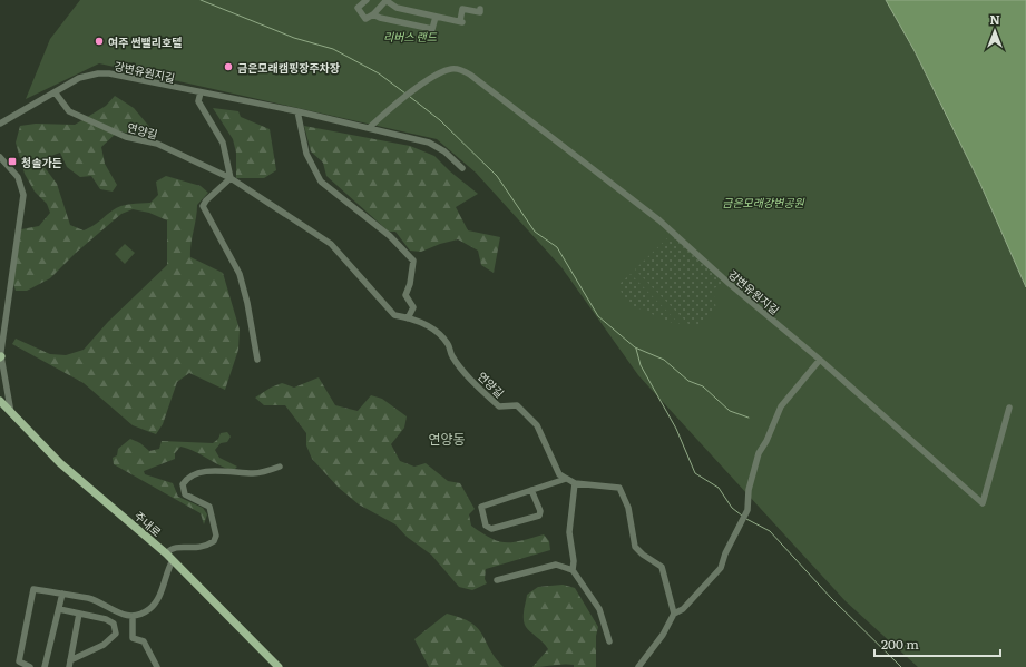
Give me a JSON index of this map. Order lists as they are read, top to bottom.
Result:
{
  "streets": {
    "main road": ["주내로"],
    "street": ["강변유원지길", "연양길"]
  },
  "crossings": [
    ["강변유원지길", "연양길"]
  ],
  "districts": ["연양동"],
  "parks": ["리버스 랜드", "금은모래강변공원"],
  "places": {
    "other": ["여주 썬밸리호텔", "금은모래캠핑장주차장"],
    "transit": ["청솔가든"]
  },
  "scale_bar": "200 m",
  "north": "top"
}
